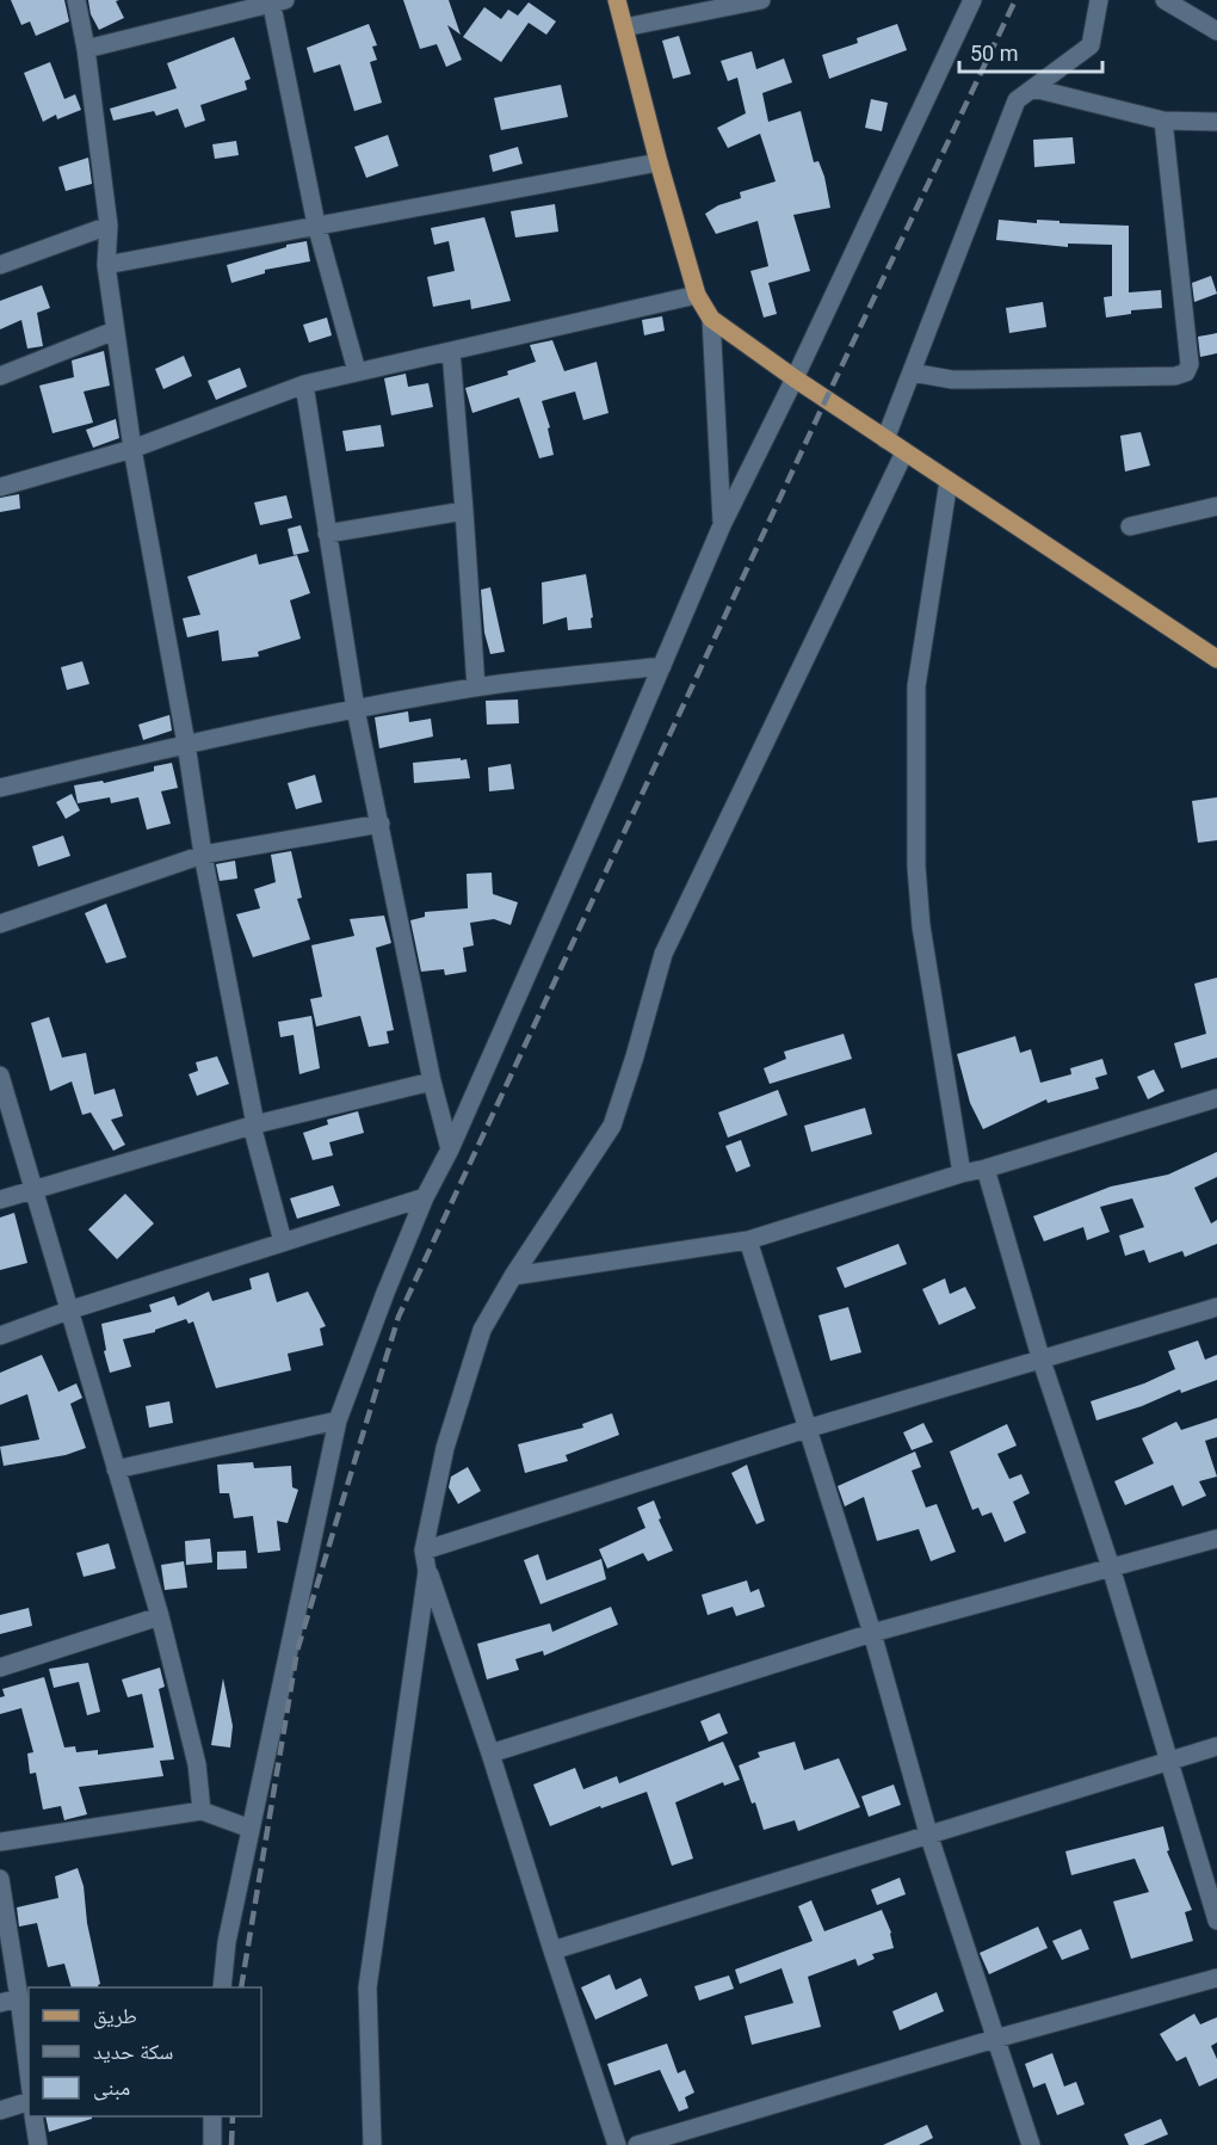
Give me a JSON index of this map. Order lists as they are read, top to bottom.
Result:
{
  "legend": ["طريق", "سكة حديد", "مبنى"],
  "scale_bar": "50 m"
}
